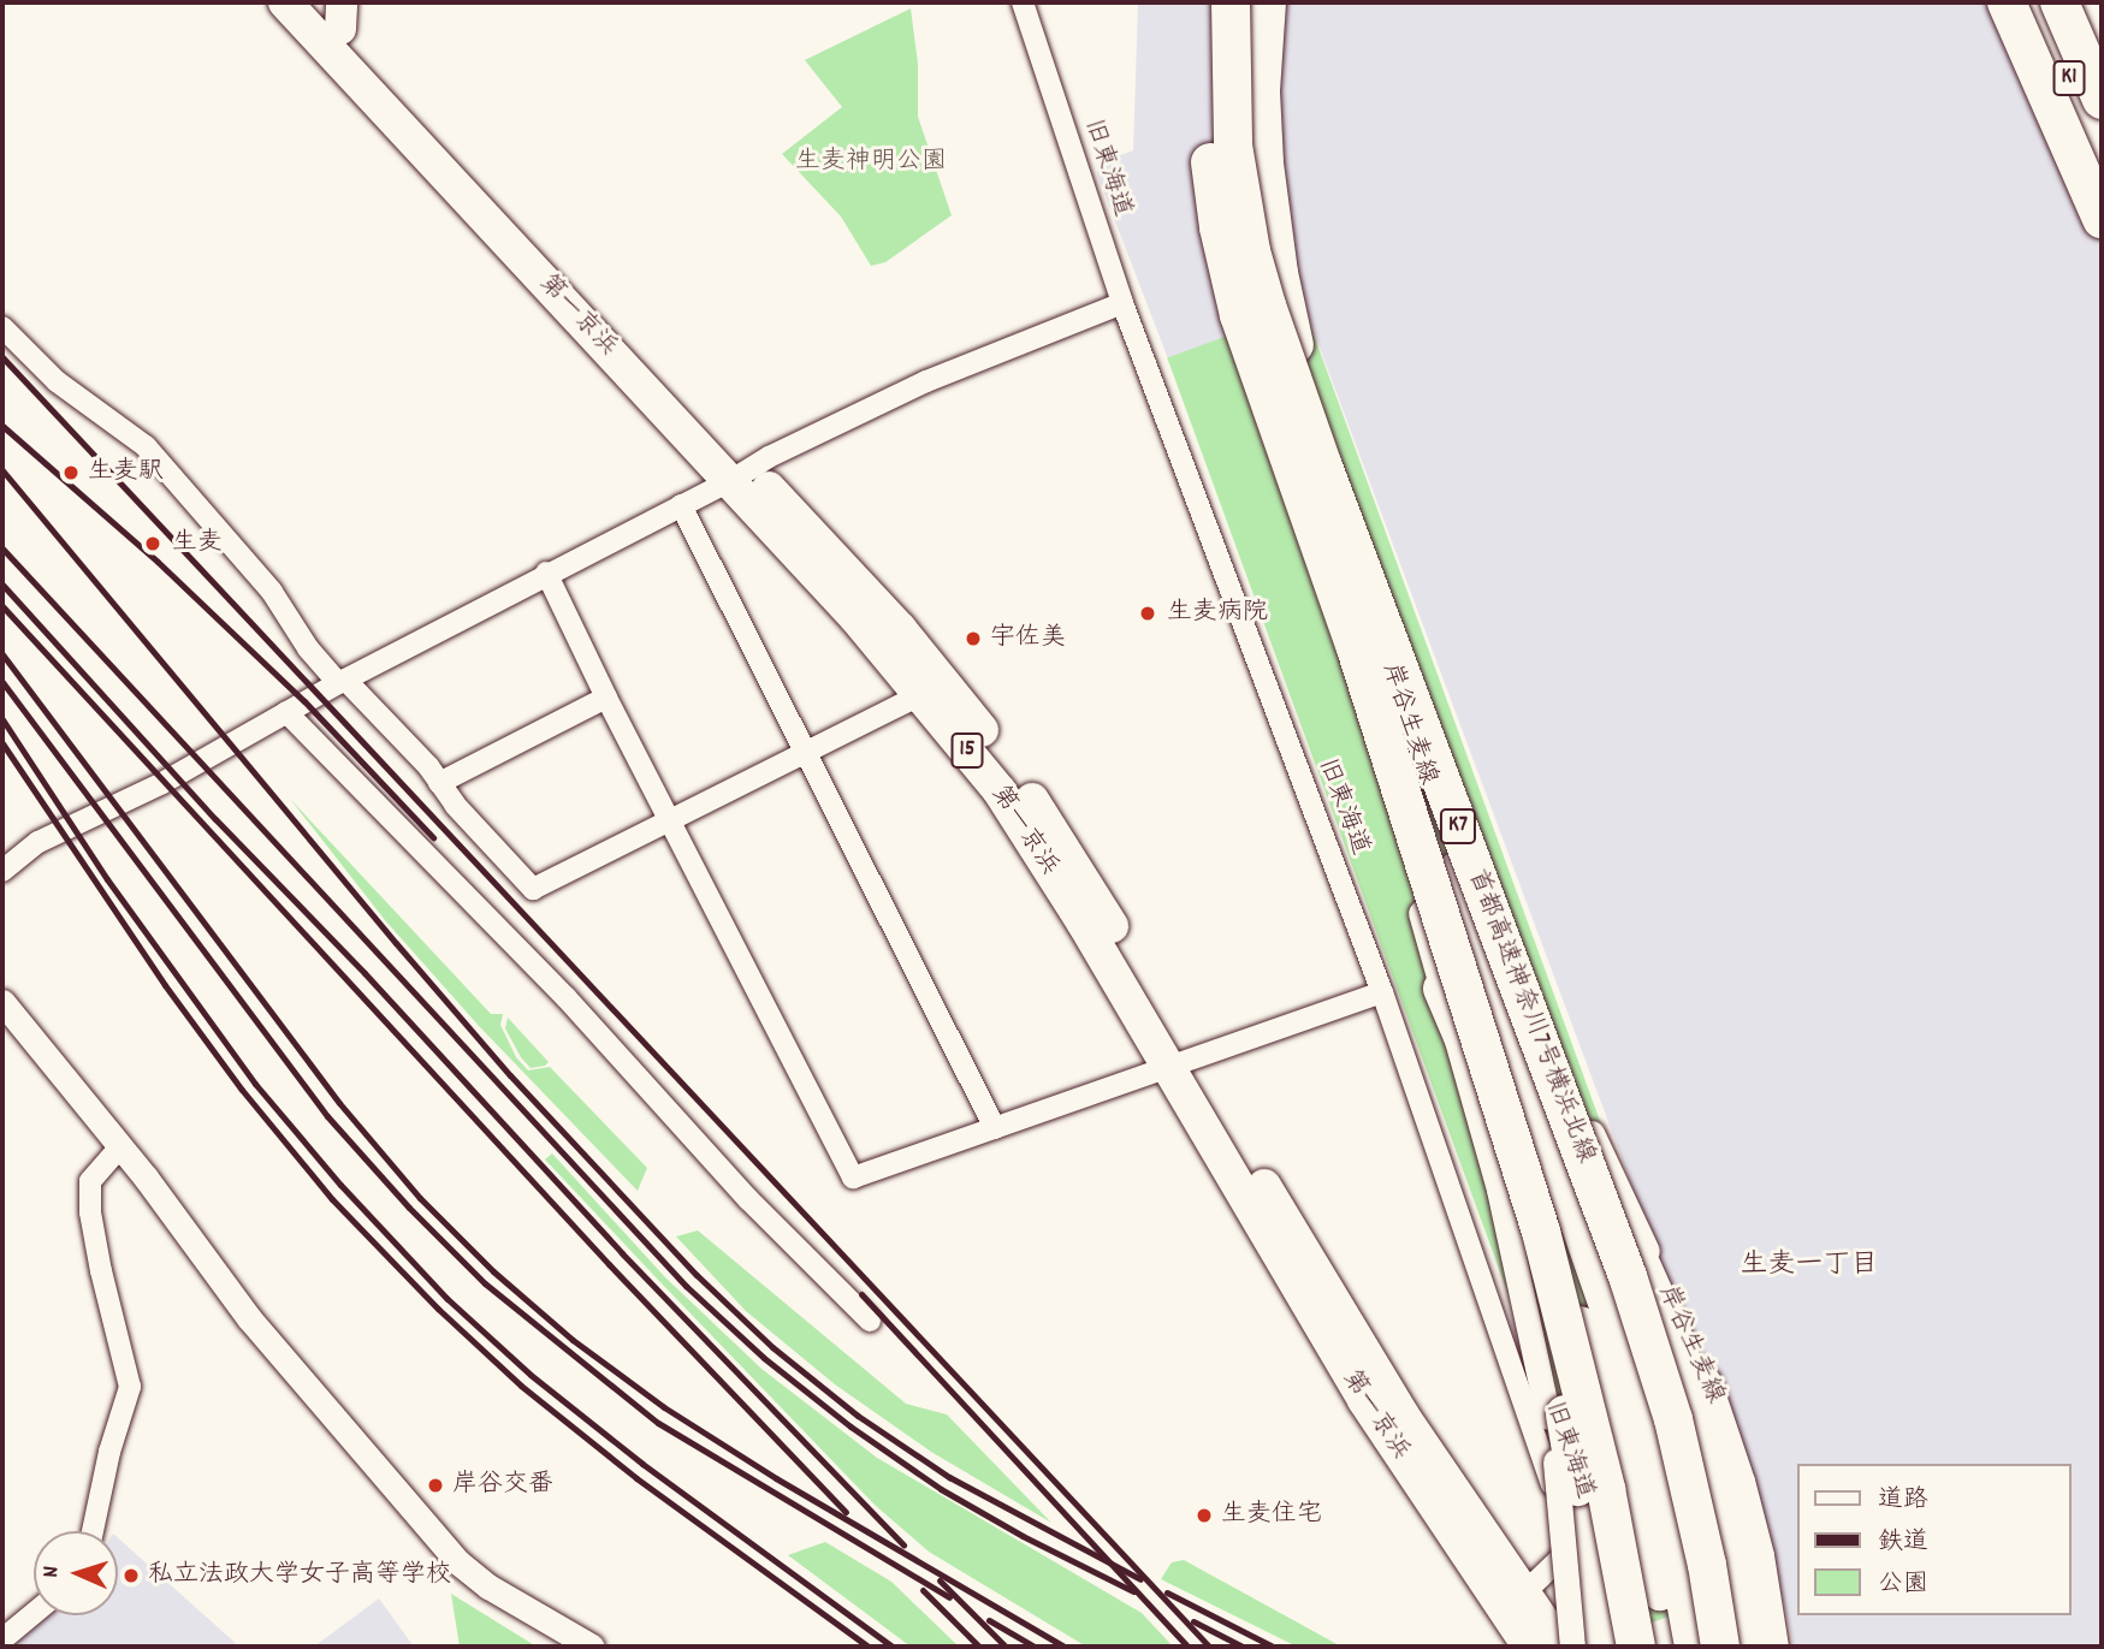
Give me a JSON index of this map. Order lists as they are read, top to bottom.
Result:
{
  "streets": {
    "highway": [
      "K1",
      "第一京浜",
      "15",
      "K7",
      "首都高速神奈川7号横浜北線"
    ],
    "street": ["旧東海道", "岸谷生麦線"]
  },
  "crossings": [
    ["旧東海道", "第一京浜"],
    ["岸谷生麦線", "首都高速神奈川7号横浜北線"]
  ],
  "districts": ["生麦一丁目"],
  "parks": ["生麦神明公園"],
  "places": [
    "生麦駅",
    "生麦",
    "生麦病院",
    "宇佐美",
    "岸谷交番",
    "生麦住宅",
    "私立法政大学女子高等学校"
  ],
  "legend": ["道路", "鉄道", "公園"],
  "north": "left"
}
